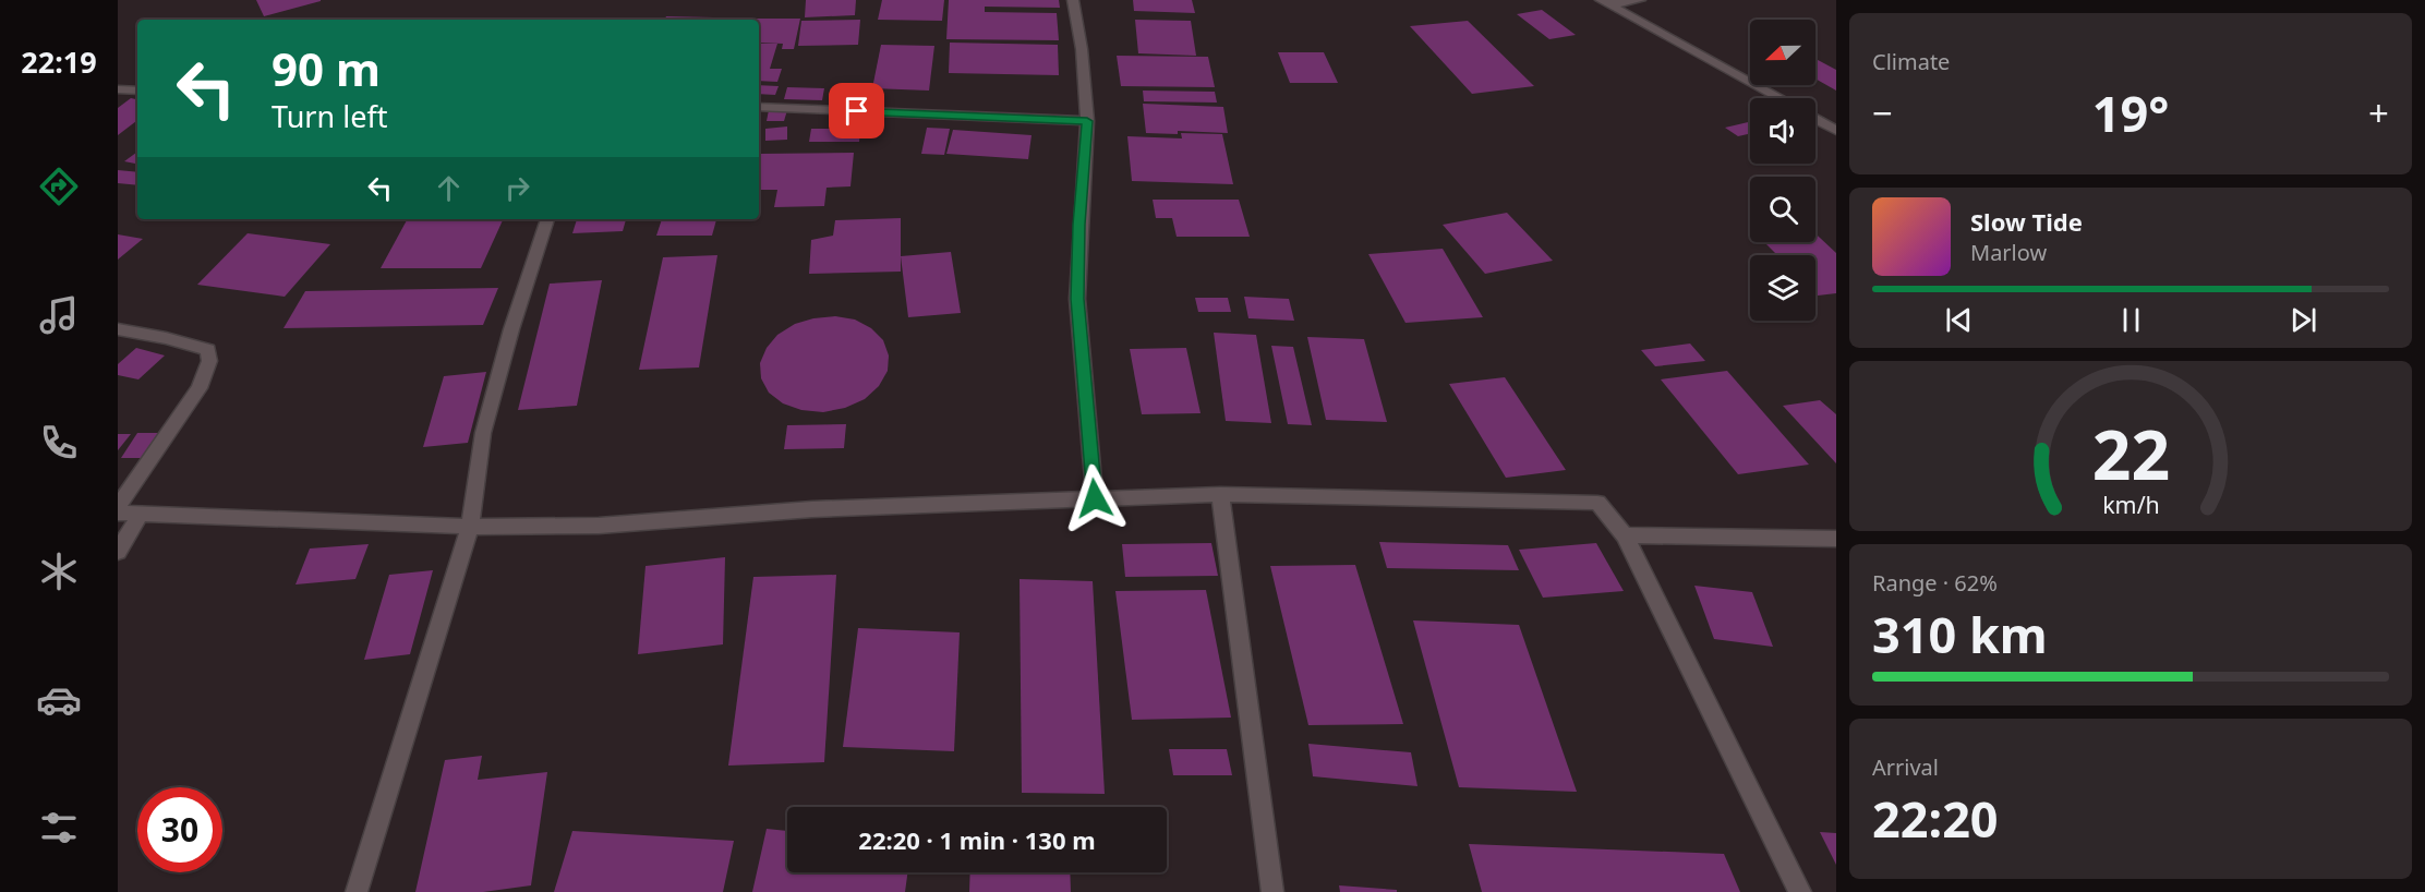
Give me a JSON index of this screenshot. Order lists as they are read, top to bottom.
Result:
{
  "north": "left",
  "page": {
    "tabs": "22:19",
    "tile": [
      "Climate",
      ["Range · 62%", "310 km"],
      ["Arrival", "22:20"]
    ],
    "turn": ["90 m", "Turn left"],
    "heat": ["−", "19°", "+"],
    "song": ["Slow Tide", "Marlow"],
    "limit": "30",
    "trip": "22:20 · 1 min · 130 m",
    "gauge": ["22", "km/h"]
  }
}
